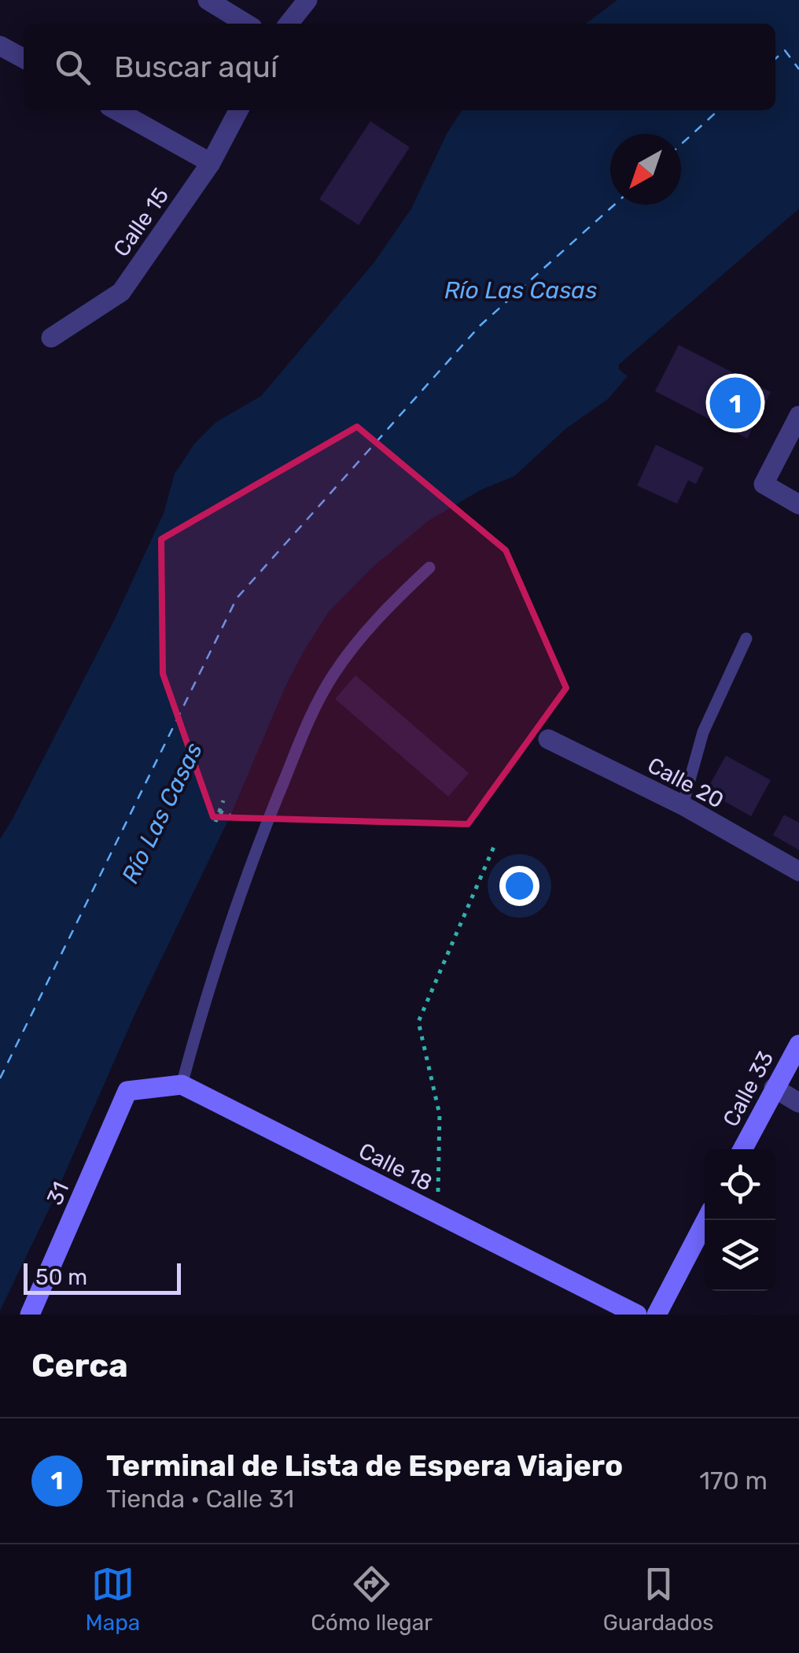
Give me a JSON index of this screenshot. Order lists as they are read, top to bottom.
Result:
{
  "streets": {
    "street": [
      "Calle 15",
      "Calle 20",
      "Calle 33",
      "Calle 18",
      "31"
    ]
  },
  "crossings": [
    ["Calle 18", "31"]
  ],
  "water": ["Río Las Casas"],
  "scale_bar": "50 m",
  "north": "bottom left",
  "page": {
    "search": "Buscar aquí",
    "pins": "1",
    "scale": "50 m",
    "heading": "Cerca",
    "list": [
      {
        "mark": "1",
        "name": "Terminal de Lista de Espera Viajero",
        "note": "Tienda · Calle 31",
        "value": "170 m"
      }
    ],
    "nav": ["Mapa", "Cómo llegar", "Guardados"]
  }
}
